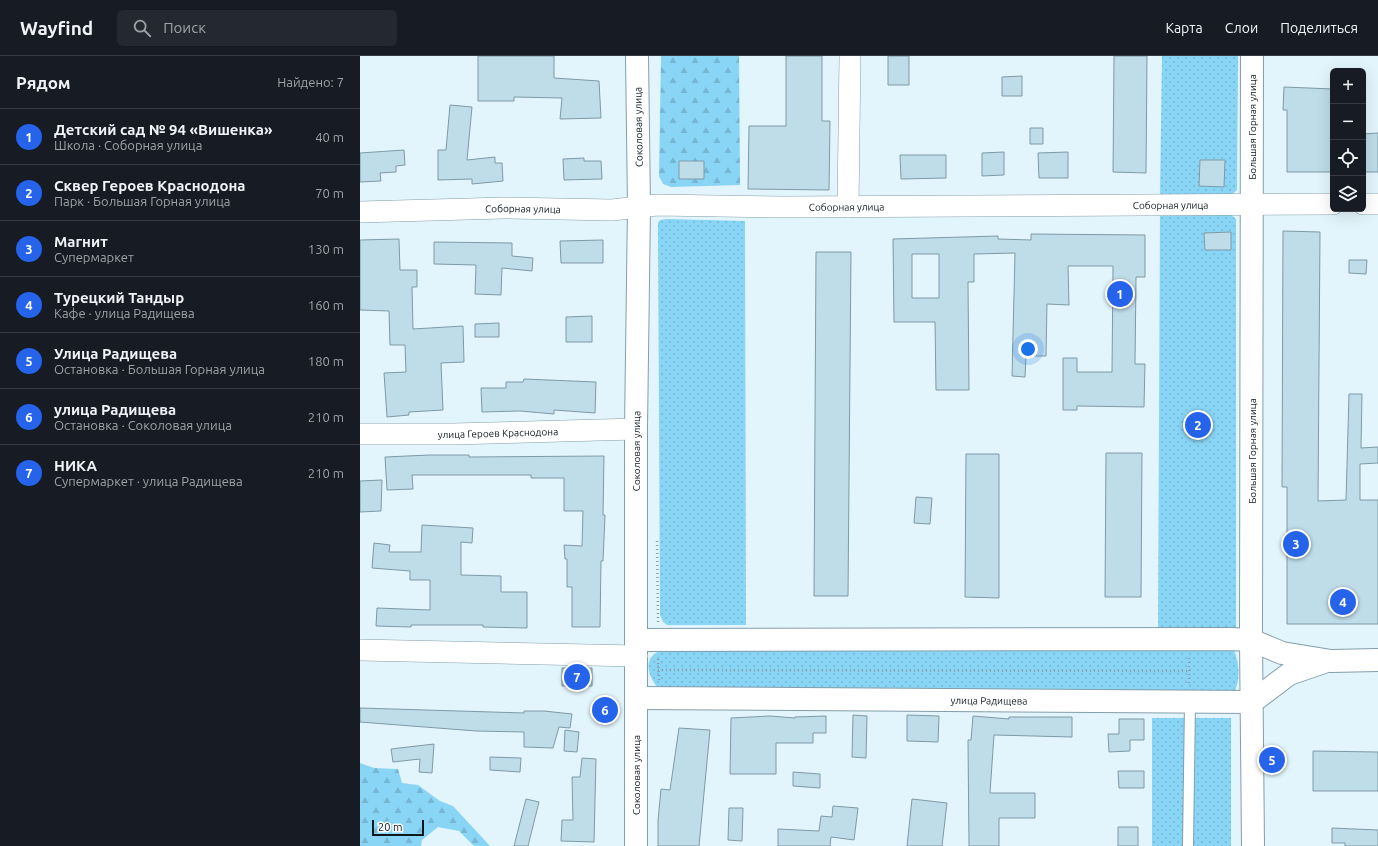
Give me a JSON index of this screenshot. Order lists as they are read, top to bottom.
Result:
{
  "streets": {
    "main road": ["Соколовая улица", "Большая Горная улица", "улица Радищева"],
    "street": ["Соборная улица", "улица Героев Краснодона"]
  },
  "crossings": [
    ["Соколовая улица", "Соборная улица"],
    ["Соколовая улица", "улица Героев Краснодона"],
    ["Соколовая улица", "улица Радищева"],
    ["Большая Горная улица", "Соборная улица"],
    ["Большая Горная улица", "улица Радищева"]
  ],
  "scale_bar": "20 m",
  "page": {
    "header": "Wayfind",
    "search": "Поиск",
    "nav": ["Карта", "Слои", "Поделиться"],
    "heading": ["Рядом", "Найдено: 7"],
    "map_buttons": ["+", "−"],
    "list": [
      {
        "mark": "1",
        "name": "Детский сад № 94 «Вишенка»",
        "note": "Школа · Соборная улица",
        "value": "40 m"
      },
      {
        "mark": "2",
        "name": "Сквер Героев Краснодона",
        "note": "Парк · Большая Горная улица",
        "value": "70 m"
      },
      {
        "mark": "3",
        "name": "Магнит",
        "note": "Супермаркет",
        "value": "130 m"
      },
      {
        "mark": "4",
        "name": "Турецкий Тандыр",
        "note": "Кафе · улица Радищева",
        "value": "160 m"
      },
      {
        "mark": "5",
        "name": "Улица Радищева",
        "note": "Остановка · Большая Горная улица",
        "value": "180 m"
      },
      {
        "mark": "6",
        "name": "улица Радищева",
        "note": "Остановка · Соколовая улица",
        "value": "210 m"
      },
      {
        "mark": "7",
        "name": "НИКА",
        "note": "Супермаркет · улица Радищева",
        "value": "210 m"
      }
    ],
    "pins": [
      "1",
      "2",
      "3",
      "4",
      "7",
      "6",
      "5"
    ],
    "scale": "20 m"
  }
}
